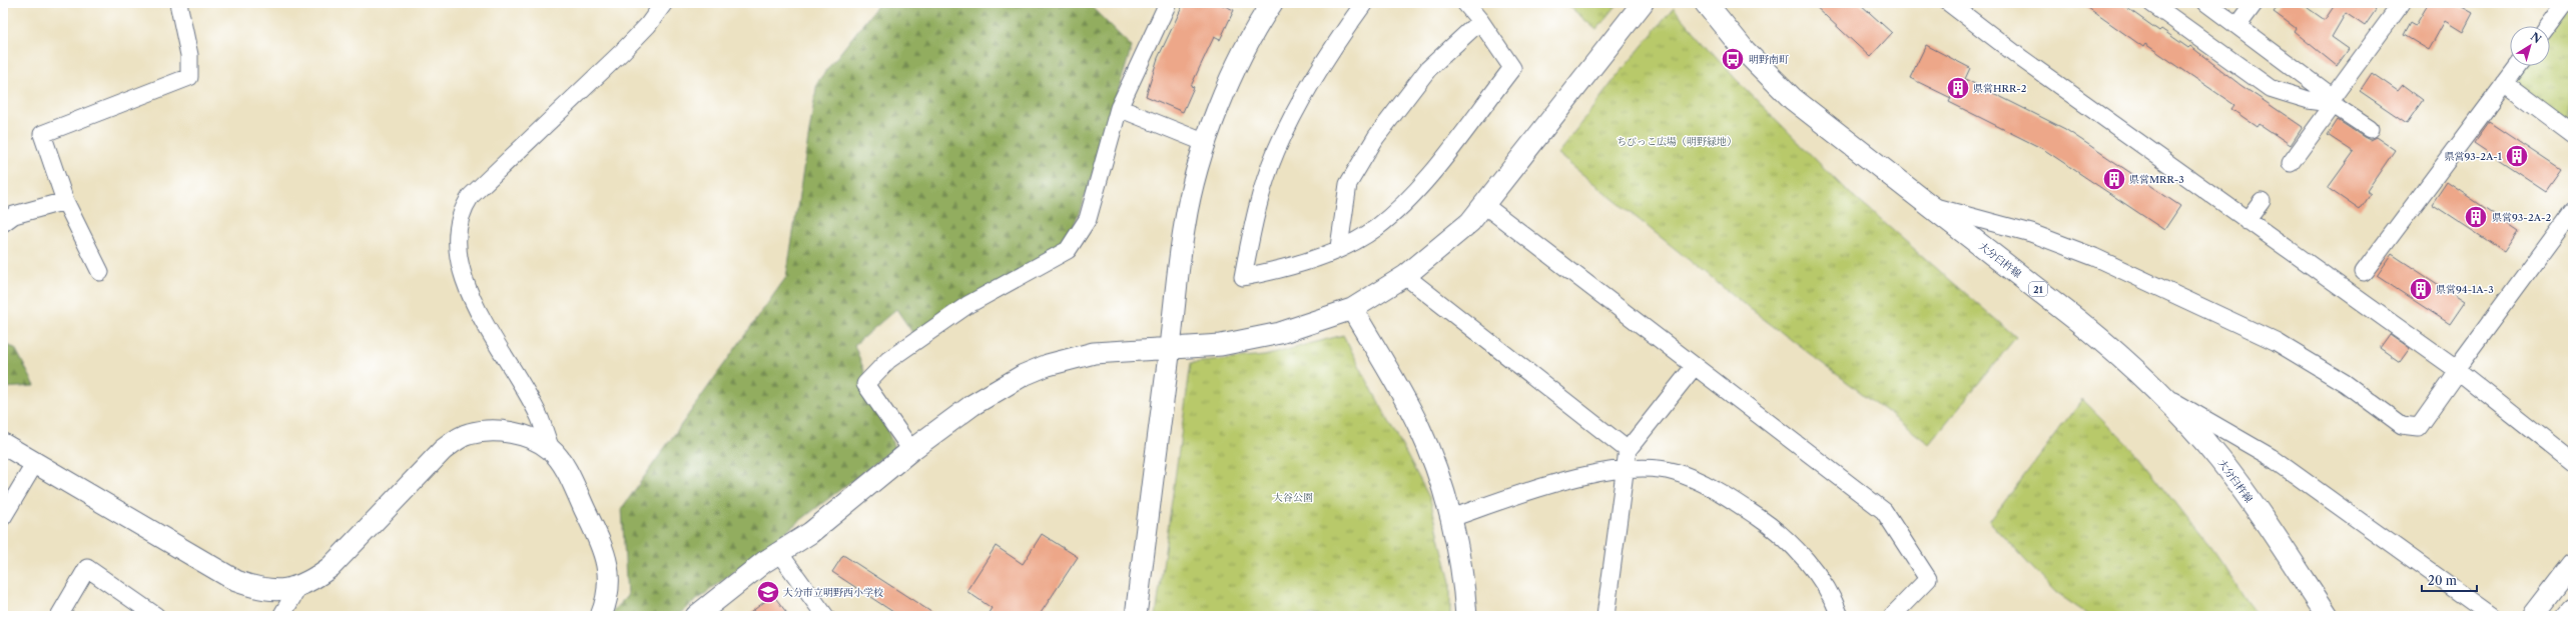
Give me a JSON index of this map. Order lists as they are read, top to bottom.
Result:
{
  "streets": {
    "main road": ["大分臼杵線", "21"]
  },
  "parks": ["ちびっこ広場（明野緑地）", "大谷公園"],
  "places": {
    "bus stop": ["明野南町"],
    "building": [
      "県営HRR-2",
      "県営93-2A-1",
      "県営MRR-3",
      "県営93-2A-2",
      "県営94-1A-3"
    ],
    "school or university": ["大分市立明野西小学校"]
  },
  "scale_bar": "20 m",
  "north": "top right"
}
